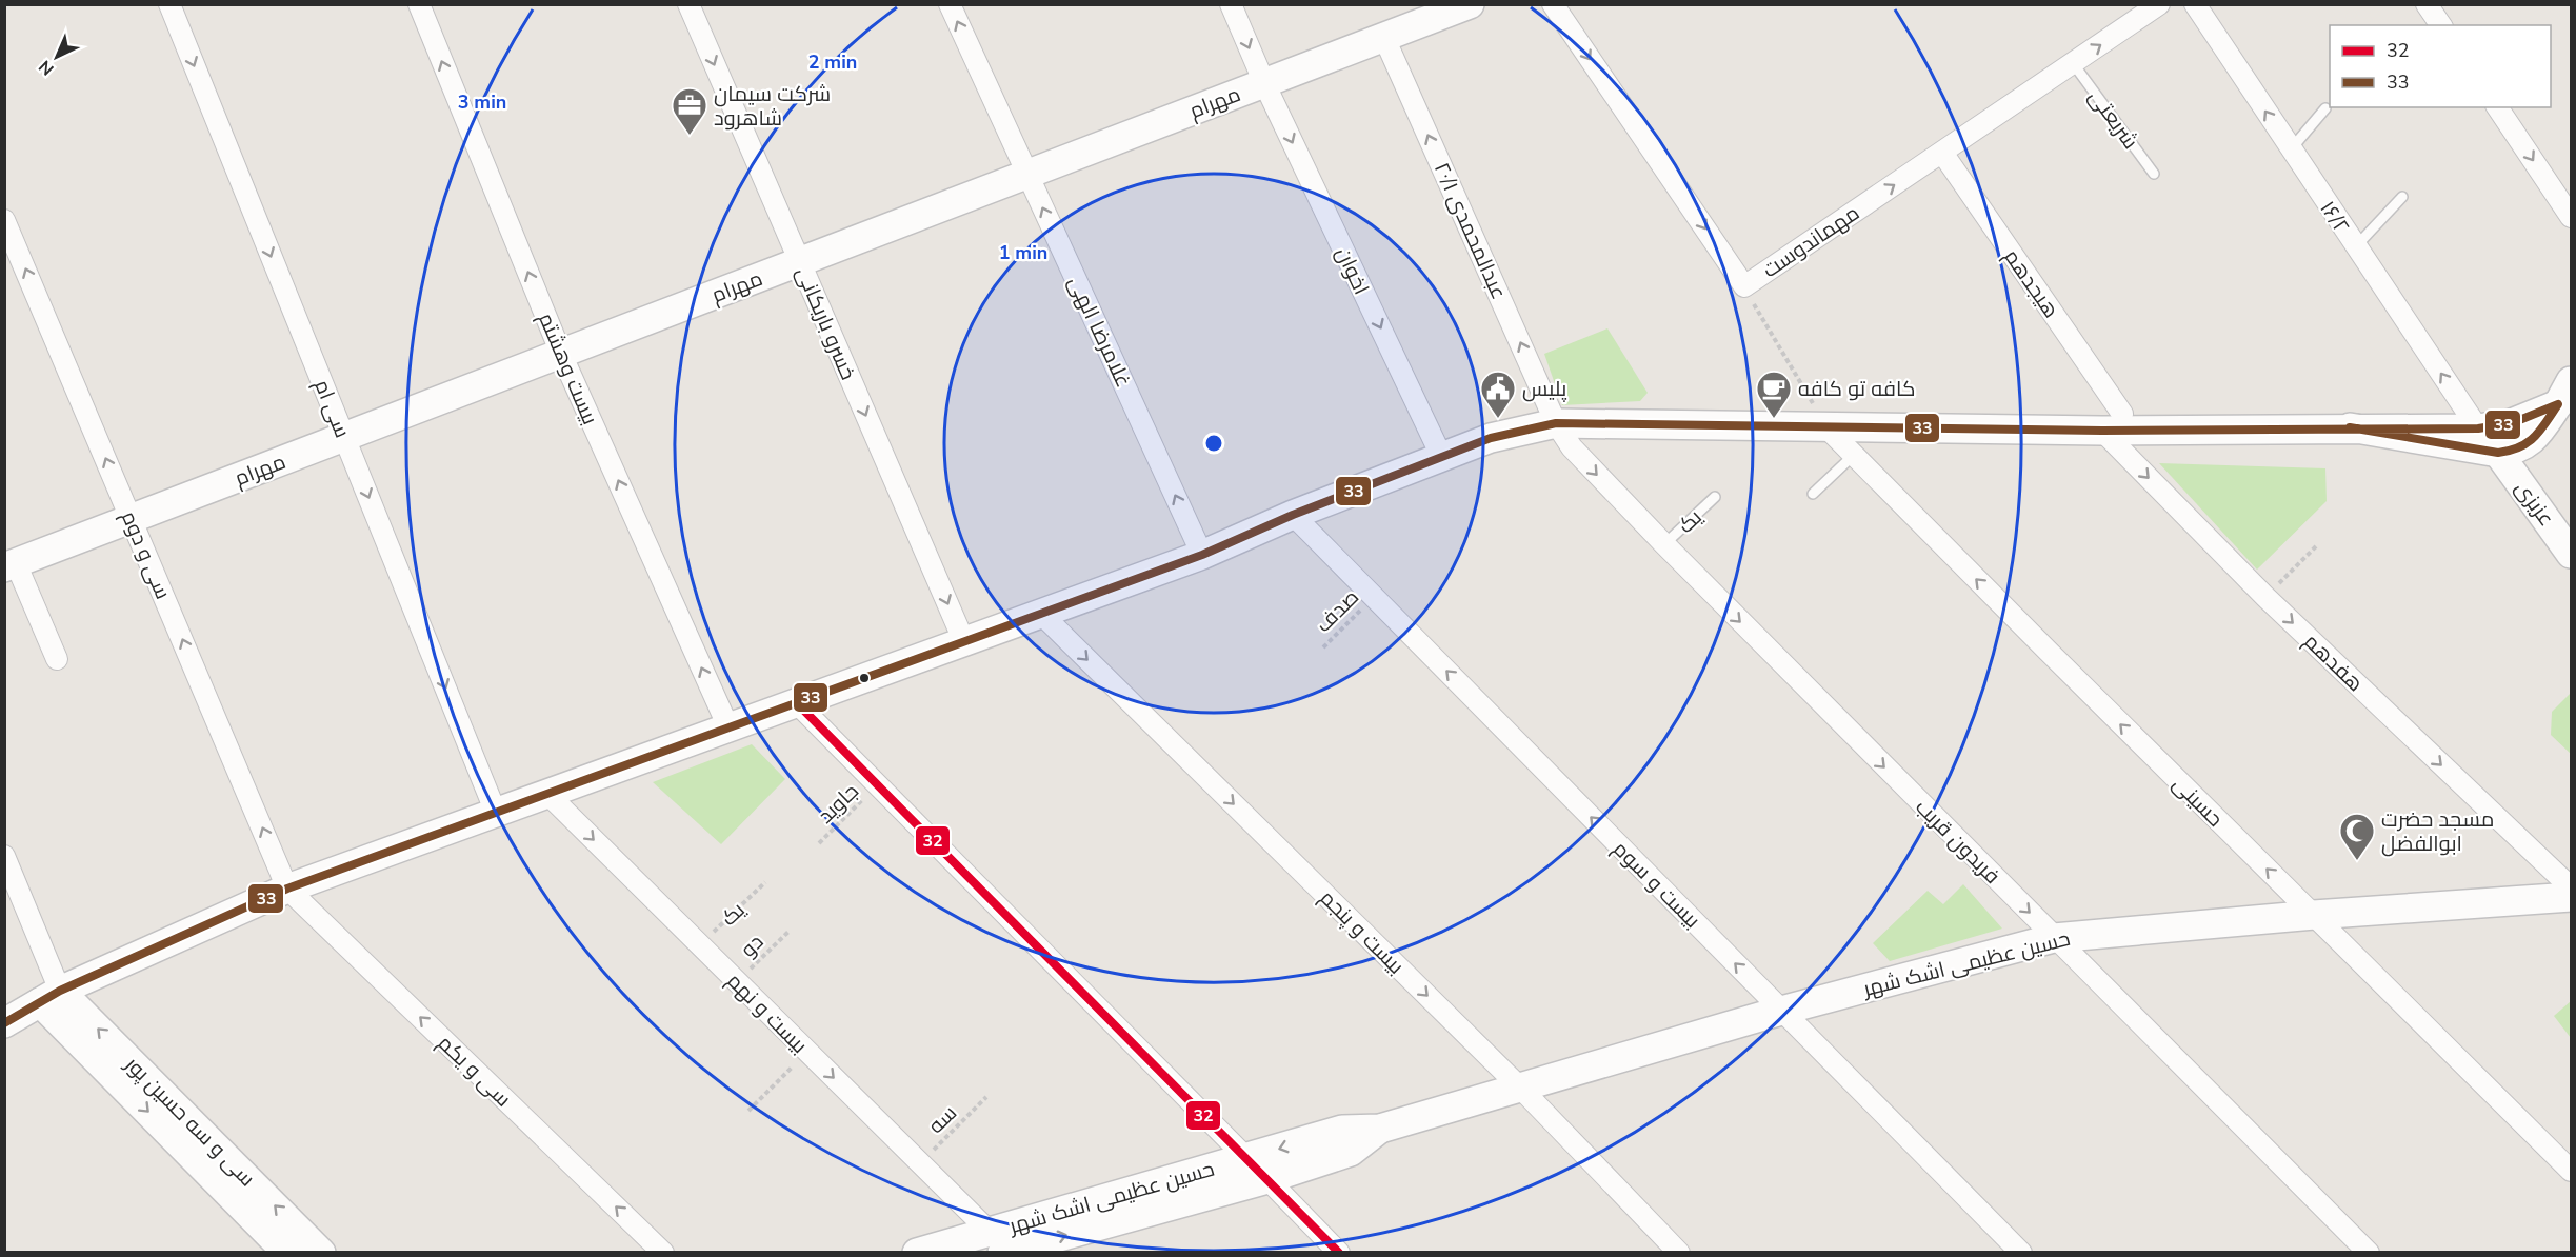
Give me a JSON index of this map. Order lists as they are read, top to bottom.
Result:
{
  "streets": {
    "street": [
      "مهرام",
      "۱۶/۲",
      "عبدالمحمدی ۲۰/۱",
      "مهماندوست",
      "اخوان",
      "هیجدهم",
      "خسرو باریکانی",
      "غلامرضا الهی",
      "بیست وهشتم",
      "سی ام",
      "عزیزی",
      "سی و دوم",
      "هفدهم",
      "حسینی",
      "فریدون قریب",
      "بیست و سوم",
      "بیست و پنجم",
      "حسین عظیمی اشک شهر",
      "بیست و نهم",
      "سی و یکم",
      "سی و سه حسین پور"
    ],
    "lane": ["شریعتی", "یک"],
    "path": [
      "صدف",
      "جاوید",
      "دو",
      "سه"
    ]
  },
  "crossings": [
    ["مهرام", "عبدالمحمدی ۲۰/۱"],
    ["مهرام", "اخوان"],
    ["مهرام", "خسرو باریکانی"],
    ["مهرام", "غلامرضا الهی"],
    ["مهرام", "بیست وهشتم"],
    ["مهرام", "سی ام"],
    ["مهرام", "سی و دوم"],
    ["شریعتی", "مهماندوست"],
    ["عبدالمحمدی ۲۰/۱", "فریدون قریب"],
    ["مهماندوست", "هیجدهم"],
    ["هیجدهم", "هفدهم"],
    ["یک", "فریدون قریب"],
    ["یک", "بیست و نهم"],
    ["سی و دوم", "سی و یکم"],
    ["صدف", "بیست و سوم"],
    ["حسینی", "حسین عظیمی اشک شهر"],
    ["فریدون قریب", "حسین عظیمی اشک شهر"],
    ["بیست و سوم", "حسین عظیمی اشک شهر"],
    ["بیست و پنجم", "حسین عظیمی اشک شهر"],
    ["دو", "بیست و نهم"],
    ["حسین عظیمی اشک شهر", "بیست و نهم"],
    ["بیست و نهم", "سه"]
  ],
  "one_way": [
    "۱۶/۲",
    "عبدالمحمدی ۲۰/۱",
    "اخوان",
    "خسرو باریکانی",
    "غلامرضا الهی",
    "بیست وهشتم",
    "سی ام",
    "سی و دوم",
    "هفدهم",
    "حسینی",
    "فریدون قریب",
    "بیست و سوم",
    "بیست و پنجم",
    "بیست و نهم",
    "سی و یکم"
  ],
  "places": {
    "office": ["شرکت سیمان شاهرود"],
    "public building": ["پلیس"],
    "cafe": ["کافه تو کافه"],
    "mosque": ["مسجد حضرت ابوالفضل"]
  },
  "lines": ["transit line 33", "transit line 32"],
  "legend": ["32", "33"],
  "north": "bottom left",
  "rings": ["2 min", "3 min", "1 min"]
}
